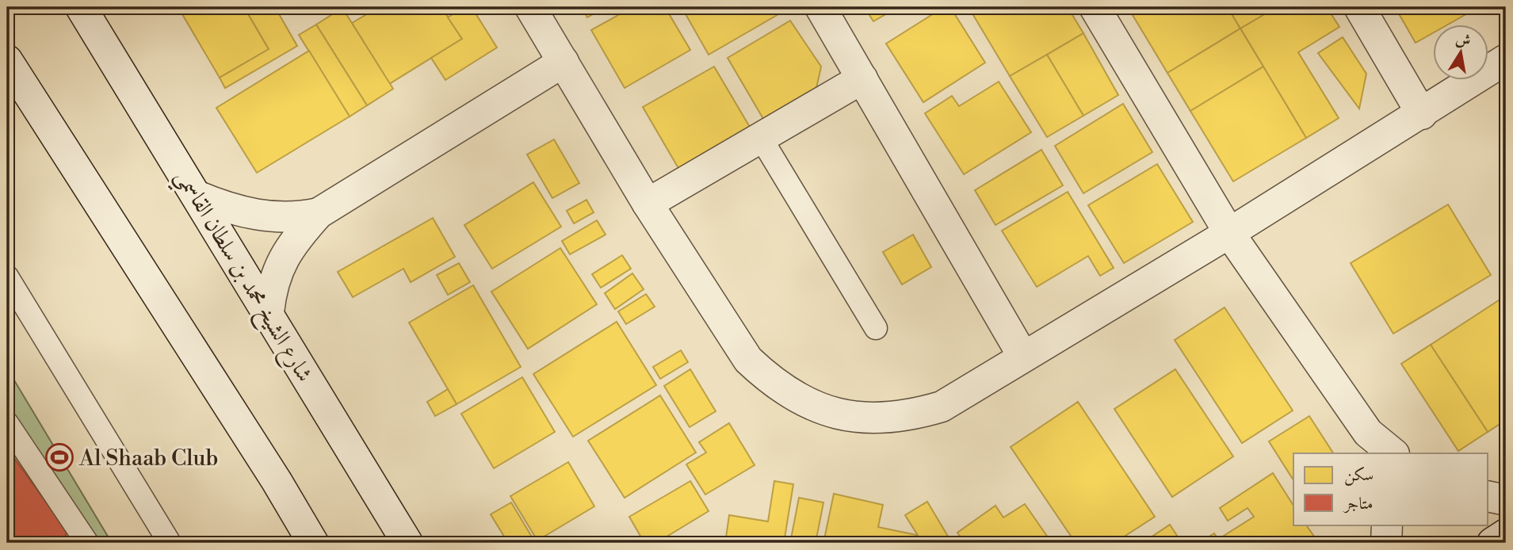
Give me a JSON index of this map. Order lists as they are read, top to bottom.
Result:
{
  "streets": {
    "street": ["شارع الشيخ محمد بن سلطان القاسمي"]
  },
  "places": {
    "sports": ["Al Shaab Club"]
  },
  "legend": ["سكن", "متاجر"],
  "north": "top"
}
